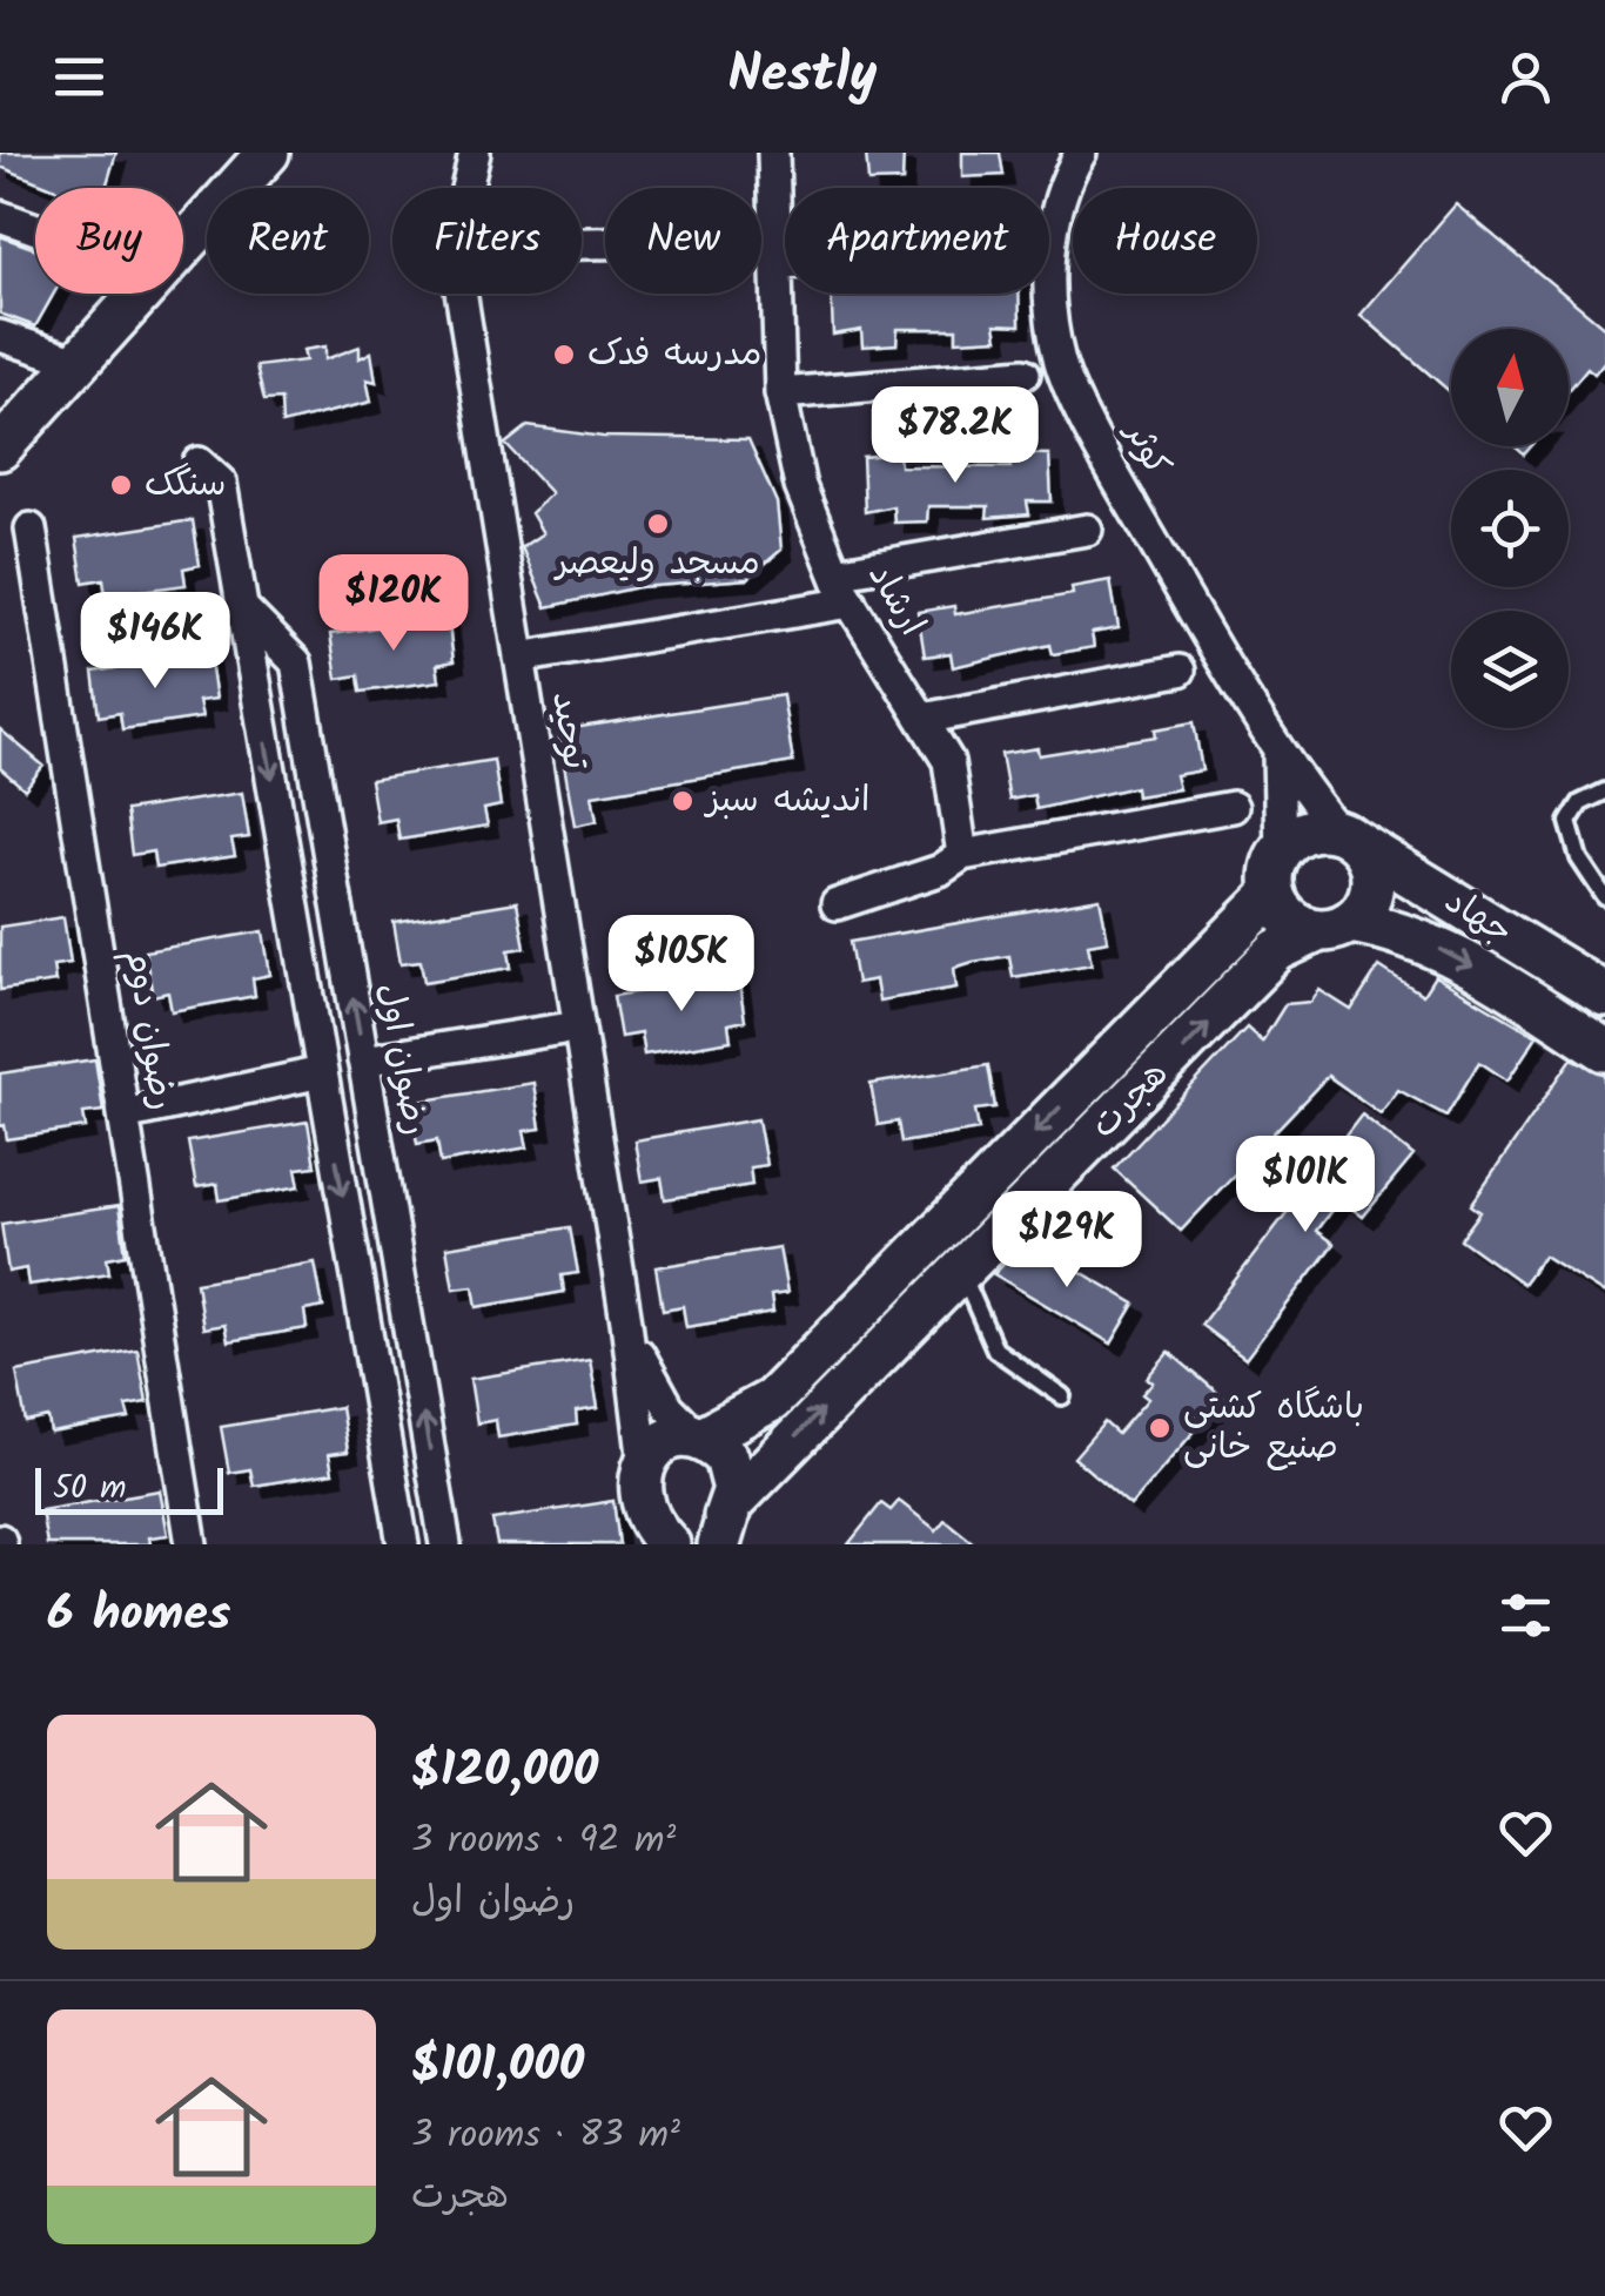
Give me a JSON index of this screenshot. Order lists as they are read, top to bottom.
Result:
{
  "streets": {
    "main road": ["جهاد", "هجرت"],
    "street": [
      "کوثر",
      "ارشاد",
      "توحید",
      "رضوان دوم",
      "رضوان اول"
    ]
  },
  "crossings": [
    ["کوثر", "جهاد"],
    ["کوثر", "هجرت"],
    ["جهاد", "هجرت"]
  ],
  "places": [
    "مدرسه فدک",
    "سنگک",
    "مسجد ولیعصر",
    "اندیشه سبز",
    "باشگاه کشتی صنیع خانی"
  ],
  "scale_bar": "50 m",
  "north": "top",
  "page": {
    "header": "Nestly",
    "chip": [
      "Buy",
      "Rent",
      "Filters",
      "New",
      "Apartment",
      "House"
    ],
    "price": [
      "$78.2K",
      "$120K",
      "$146K",
      "$105K",
      "$101K",
      "$129K"
    ],
    "scale": "50 m",
    "heading": "6 homes",
    "list": [
      {
        "name": "$120,000",
        "note": "3 rooms · 92 m² · رضوان اول"
      },
      {
        "name": "$101,000",
        "note": "3 rooms · 83 m² · هجرت"
      }
    ]
  }
}
